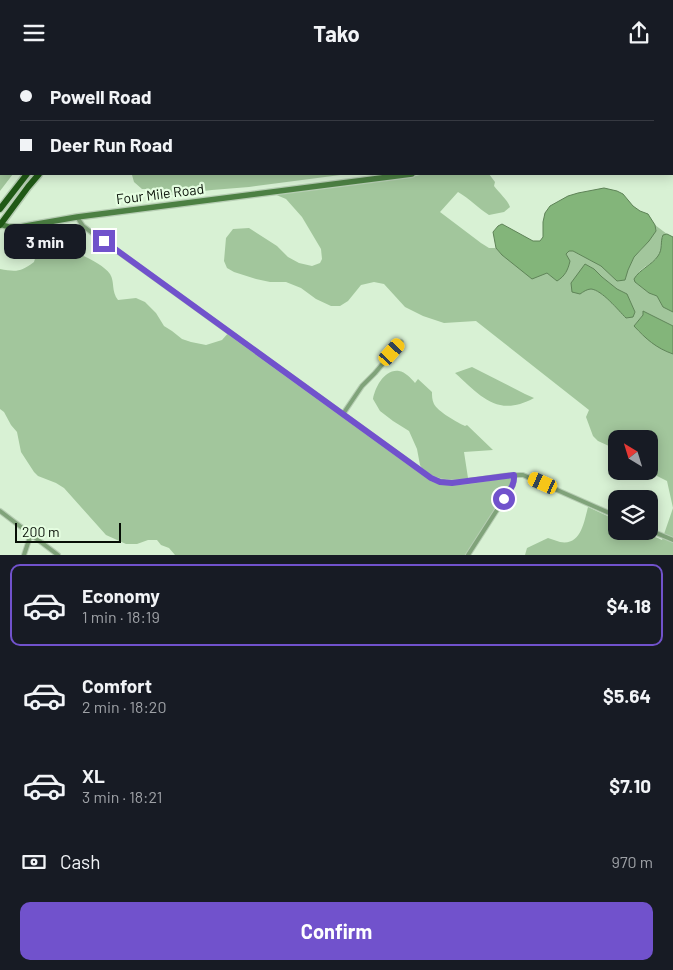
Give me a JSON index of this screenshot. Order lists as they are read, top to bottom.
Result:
{
  "streets": {
    "main road": ["Four Mile Road"]
  },
  "scale_bar": "200 m",
  "north": "top left",
  "page": {
    "header": "Tako",
    "banner": ["Powell Road", "Deer Run Road"],
    "bubble": "3 min",
    "scale": "200 m",
    "list": [
      {
        "name": "Economy",
        "note": "1 min · 18:19",
        "value": "$4.18"
      },
      {
        "name": "Comfort",
        "note": "2 min · 18:20",
        "value": "$5.64"
      },
      {
        "name": "XL",
        "note": "3 min · 18:21",
        "value": "$7.10"
      }
    ],
    "pay": ["Cash", "970 m"],
    "buttons": "Confirm"
  }
}
